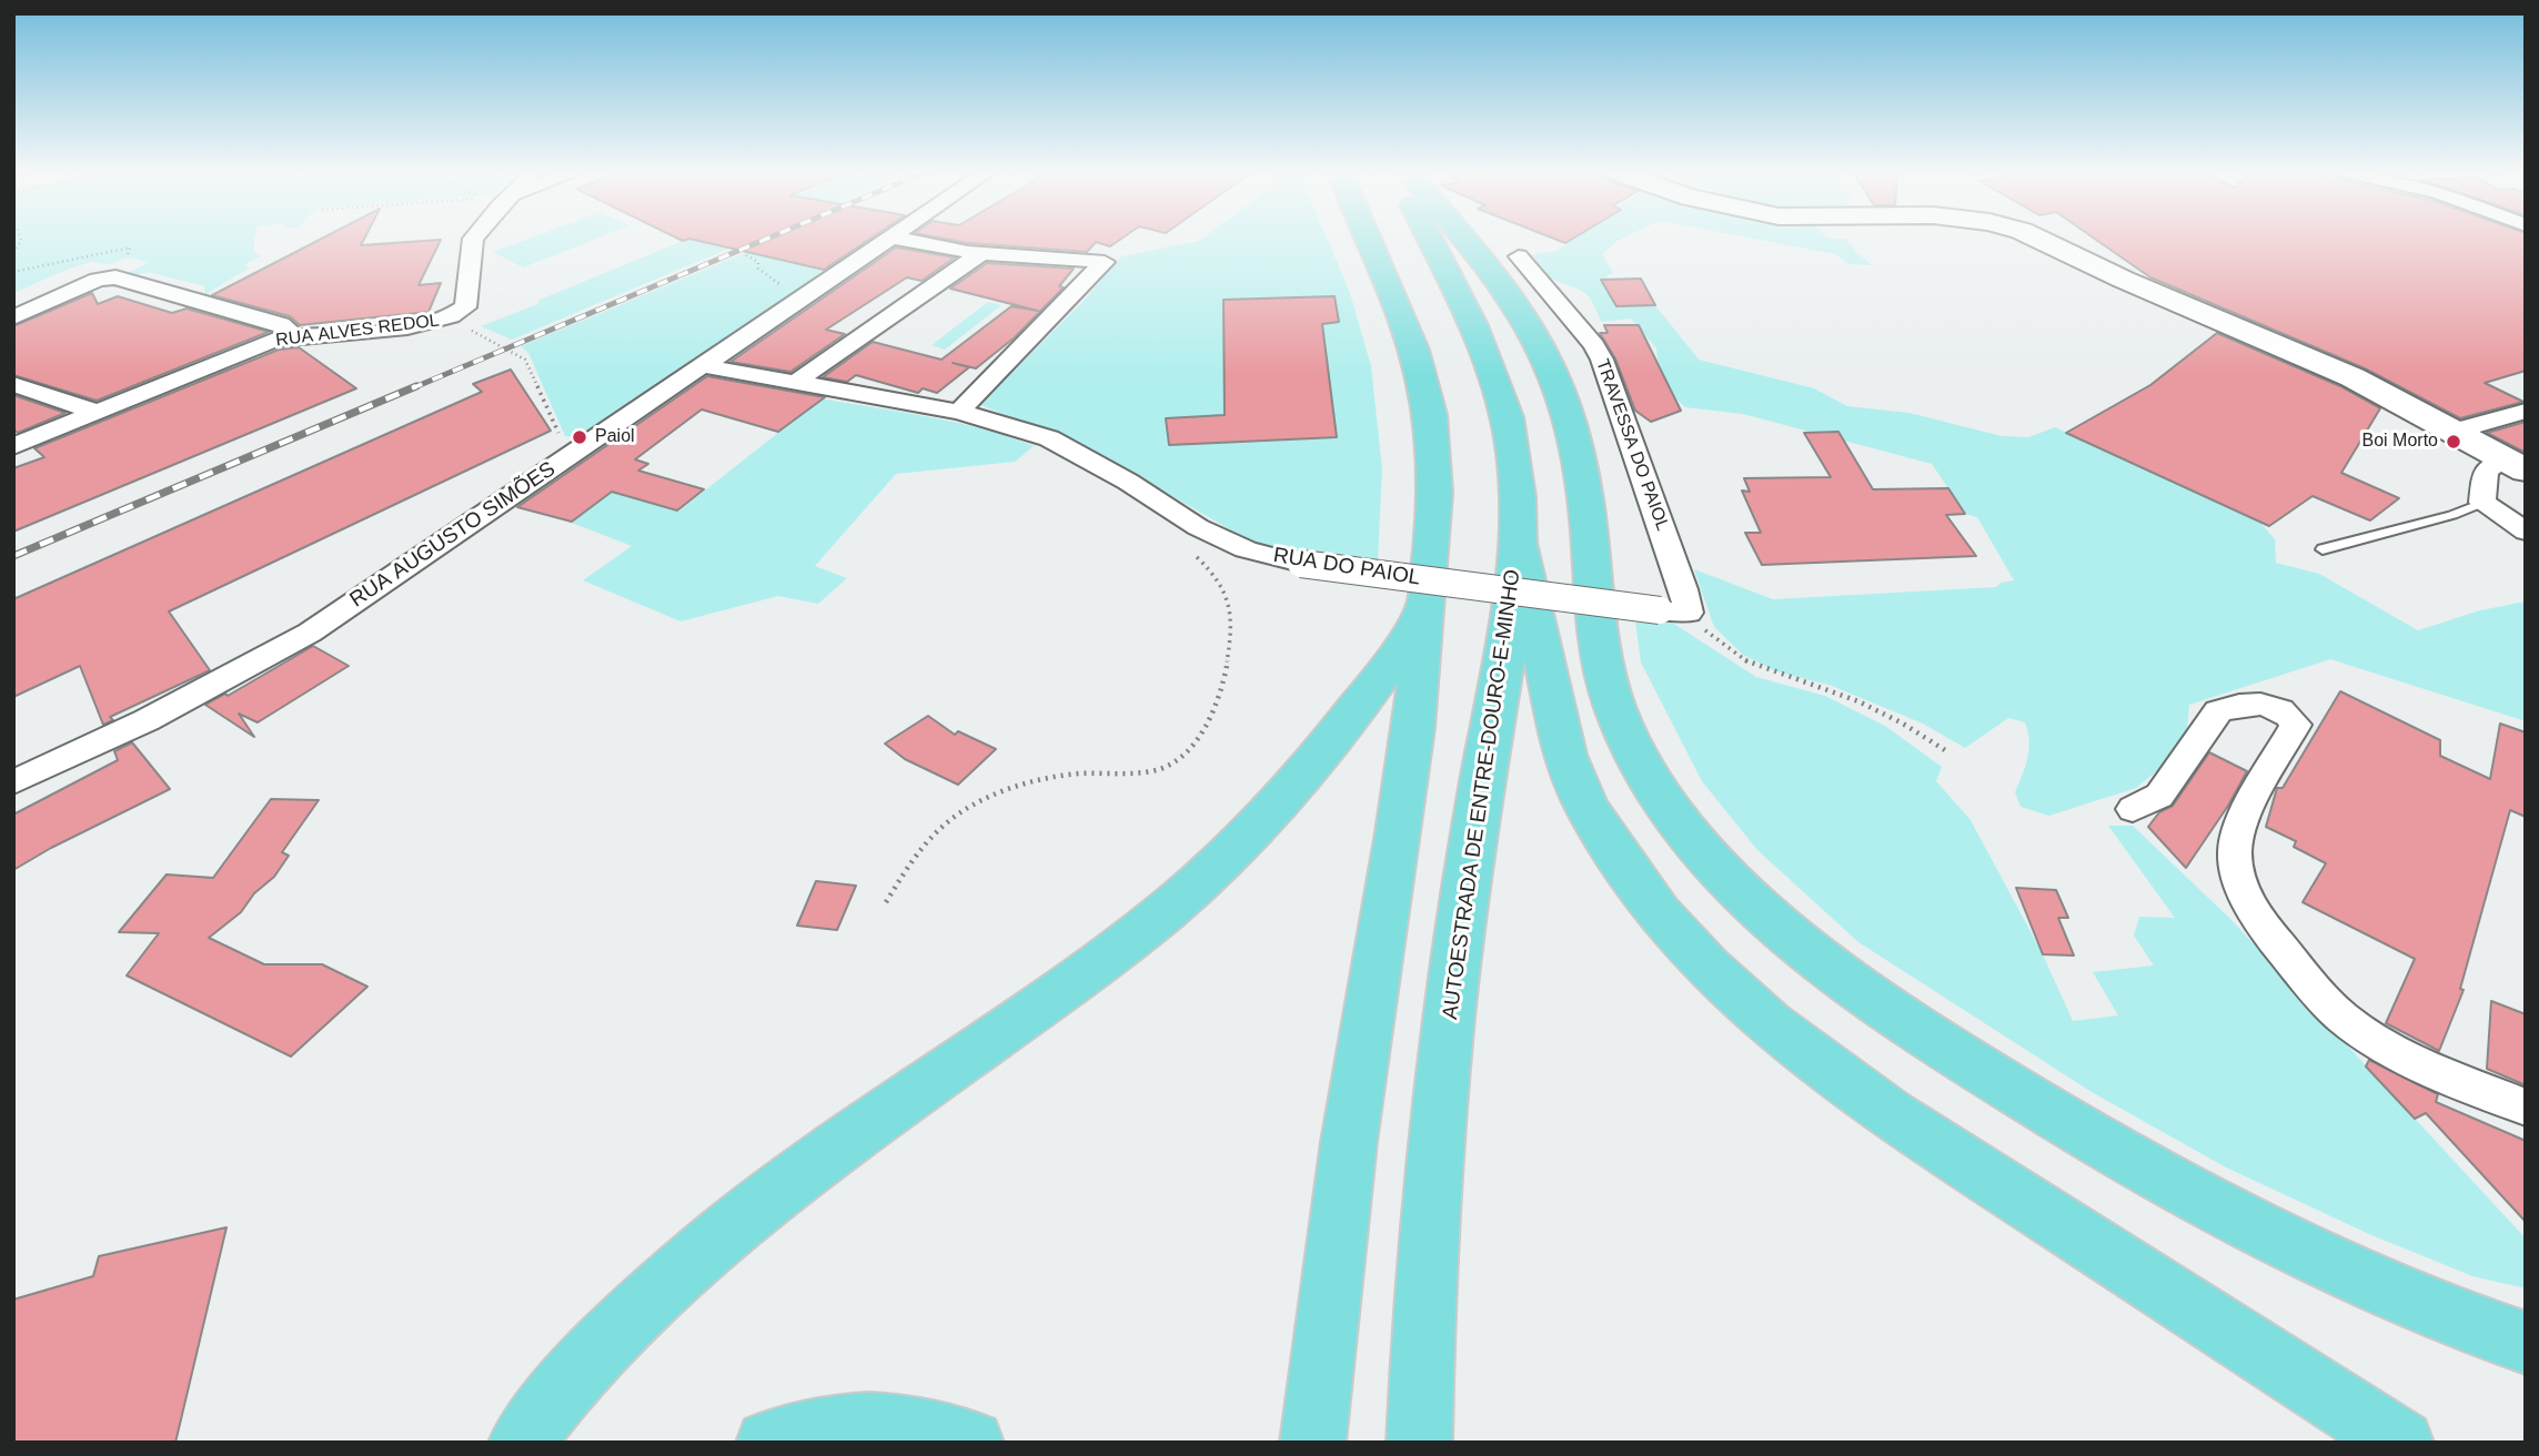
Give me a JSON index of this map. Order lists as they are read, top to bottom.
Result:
{
  "streets": {
    "highway": ["AUTOESTRADA DE ENTRE-DOURO-E-MINHO"],
    "street": [
      "RUA ALVES REDOL",
      "TRAVESSA DO PAIOL",
      "RUA AUGUSTO SIMÕES",
      "RUA DO PAIOL"
    ]
  },
  "crossings": [
    ["TRAVESSA DO PAIOL", "RUA DO PAIOL"],
    ["RUA AUGUSTO SIMÕES", "RUA DO PAIOL"]
  ],
  "places": ["Paiol", "Boi Morto"]
}
